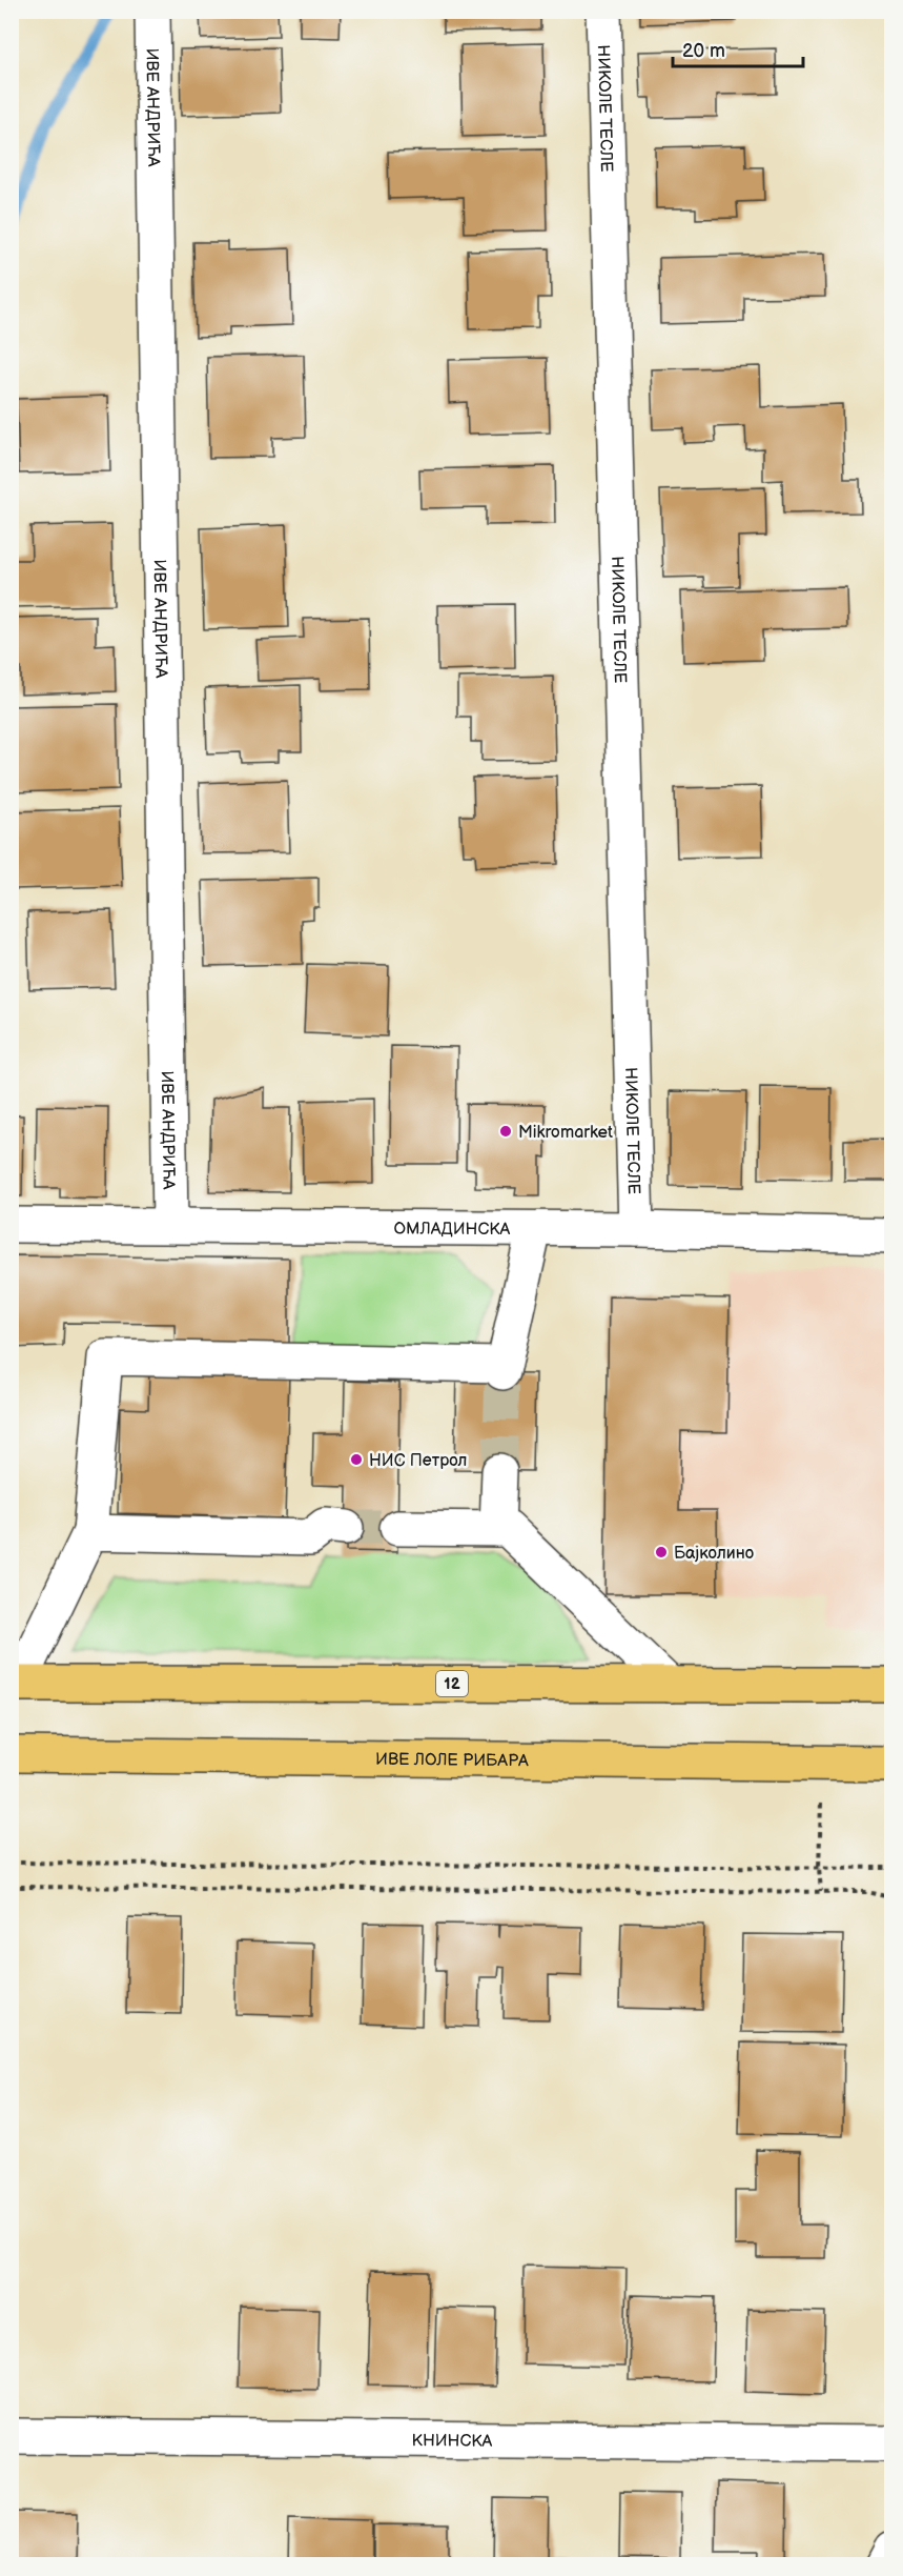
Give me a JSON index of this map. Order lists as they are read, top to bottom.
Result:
{
  "streets": {
    "main road": ["12", "ИВЕ ЛОЛЕ РИБАРА"],
    "street": [
      "ИВЕ АНДРИЋА",
      "НИКОЛЕ ТЕСЛЕ",
      "ОМЛАДИНСКА",
      "КНИНСКА"
    ]
  },
  "crossings": [
    ["ИВЕ АНДРИЋА", "ОМЛАДИНСКА"],
    ["НИКОЛЕ ТЕСЛЕ", "ОМЛАДИНСКА"]
  ],
  "places": ["Mikromarket", "НИС Петрол", "Бајколино"],
  "scale_bar": "20 m"
}
